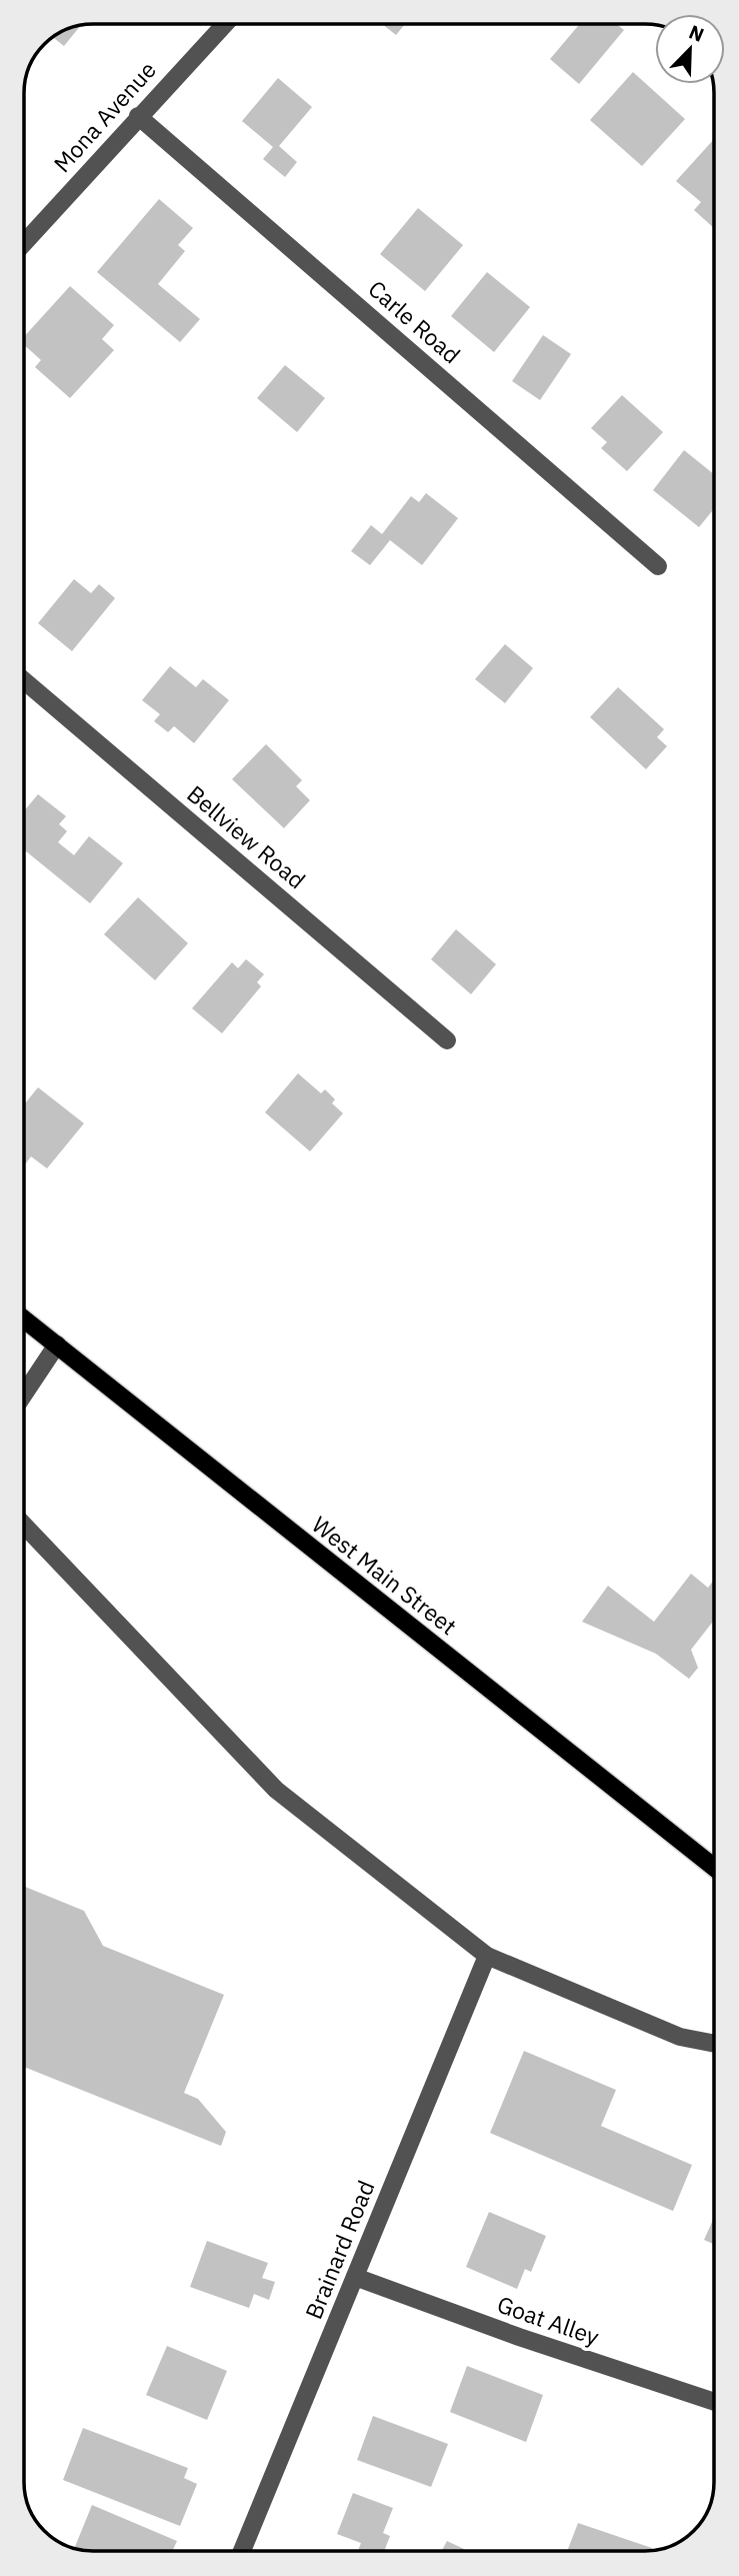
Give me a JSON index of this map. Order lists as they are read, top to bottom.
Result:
{
  "streets": {
    "main road": ["West Main Street"],
    "street": [
      "Mona Avenue",
      "Carle Road",
      "Bellview Road",
      "Brainard Road",
      "Goat Alley"
    ]
  },
  "crossings": [
    ["Mona Avenue", "Carle Road"],
    ["Brainard Road", "Goat Alley"]
  ],
  "north": "top right"
}
